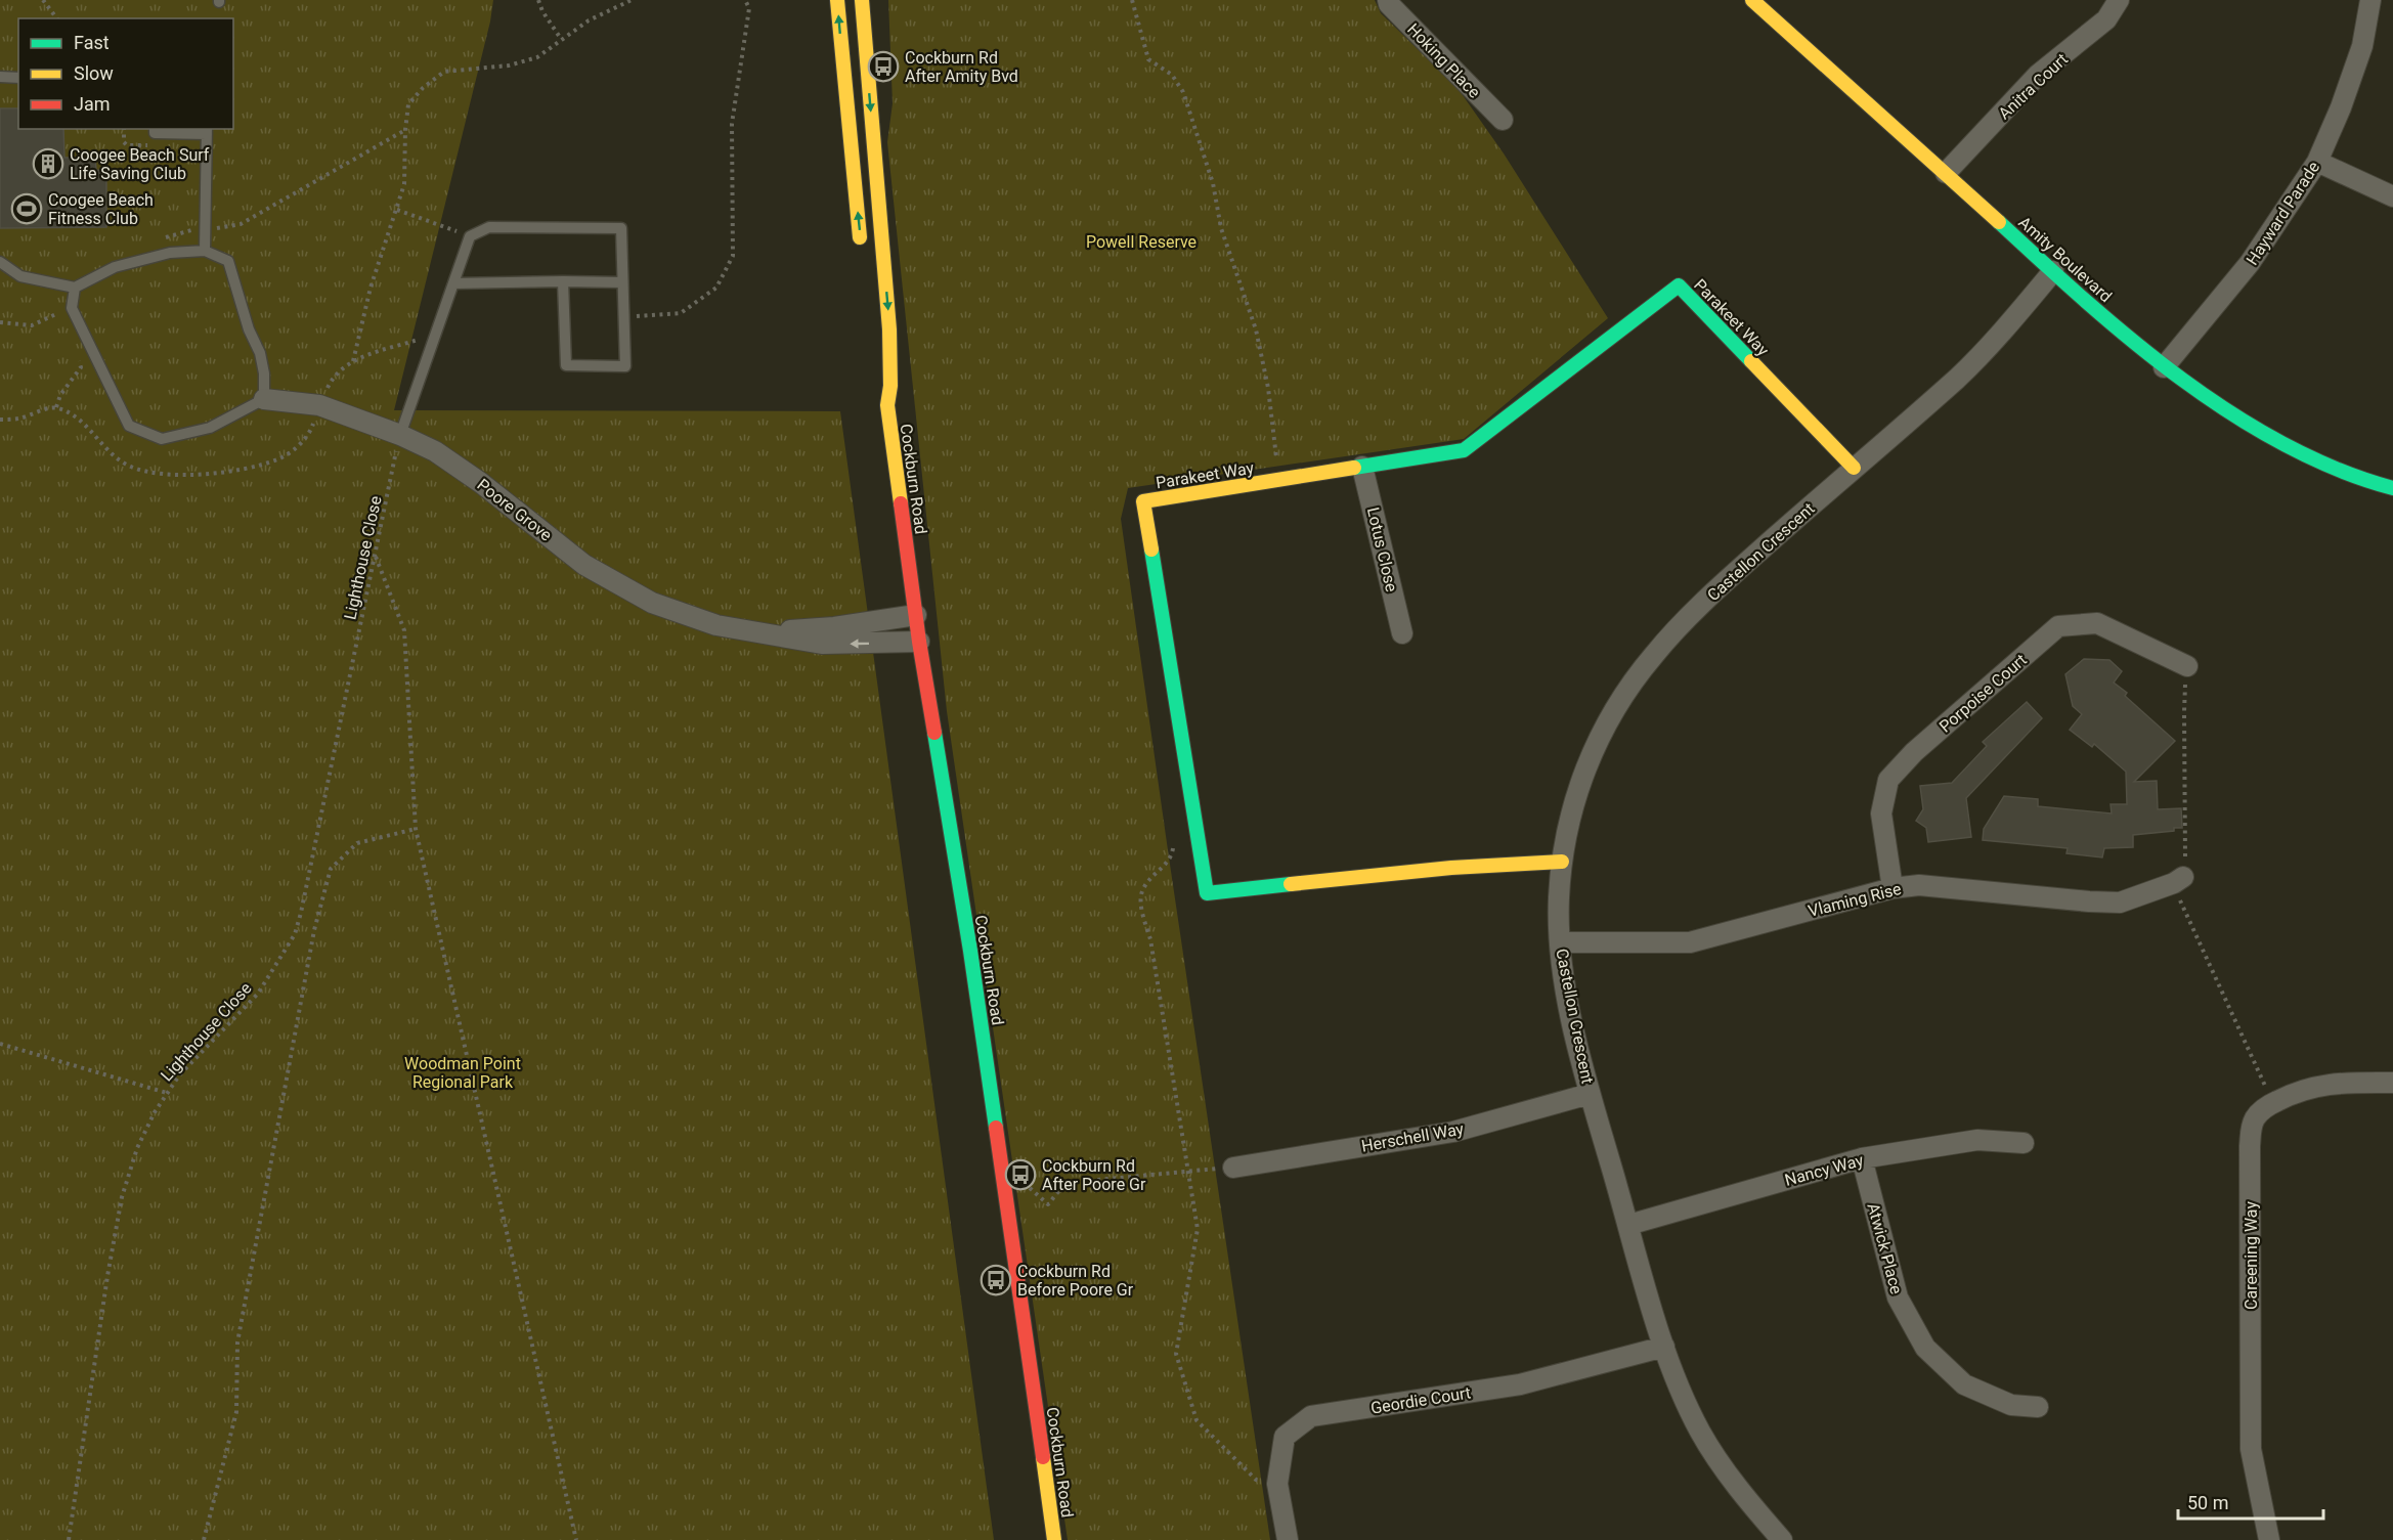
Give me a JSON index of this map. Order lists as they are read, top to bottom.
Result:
{
  "streets": {
    "street": [
      "Hoking Place",
      "Anitra Court",
      "Hayward Parade",
      "Amity Boulevard",
      "Parakeet Way",
      "Cockburn Road",
      "Poore Grove",
      "Lotus Close",
      "Castellon Crescent",
      "Porpoise Court",
      "Vlaming Rise",
      "Herschell Way",
      "Nancy Way",
      "Atwick Place",
      "Careening Way",
      "Geordie Court"
    ],
    "path": ["Lighthouse Close"]
  },
  "crossings": [
    ["Anitra Court", "Amity Boulevard"],
    ["Hayward Parade", "Amity Boulevard"],
    ["Amity Boulevard", "Castellon Crescent"],
    ["Parakeet Way", "Lotus Close"],
    ["Parakeet Way", "Castellon Crescent"],
    ["Cockburn Road", "Poore Grove"],
    ["Poore Grove", "Lighthouse Close"],
    ["Castellon Crescent", "Vlaming Rise"],
    ["Castellon Crescent", "Herschell Way"],
    ["Castellon Crescent", "Nancy Way"],
    ["Castellon Crescent", "Geordie Court"],
    ["Porpoise Court", "Vlaming Rise"],
    ["Nancy Way", "Atwick Place"]
  ],
  "parks": ["Powell Reserve", "Woodman Point Regional Park"],
  "places": {
    "bus stop": ["Cockburn Rd After Amity Bvd", "Cockburn Rd After Poore Gr", "Cockburn Rd Before Poore Gr"],
    "building": ["Coogee Beach Surf Life Saving Club"],
    "sports": ["Coogee Beach Fitness Club"]
  },
  "legend": ["Fast", "Slow", "Jam"],
  "scale_bar": "50 m"
}
